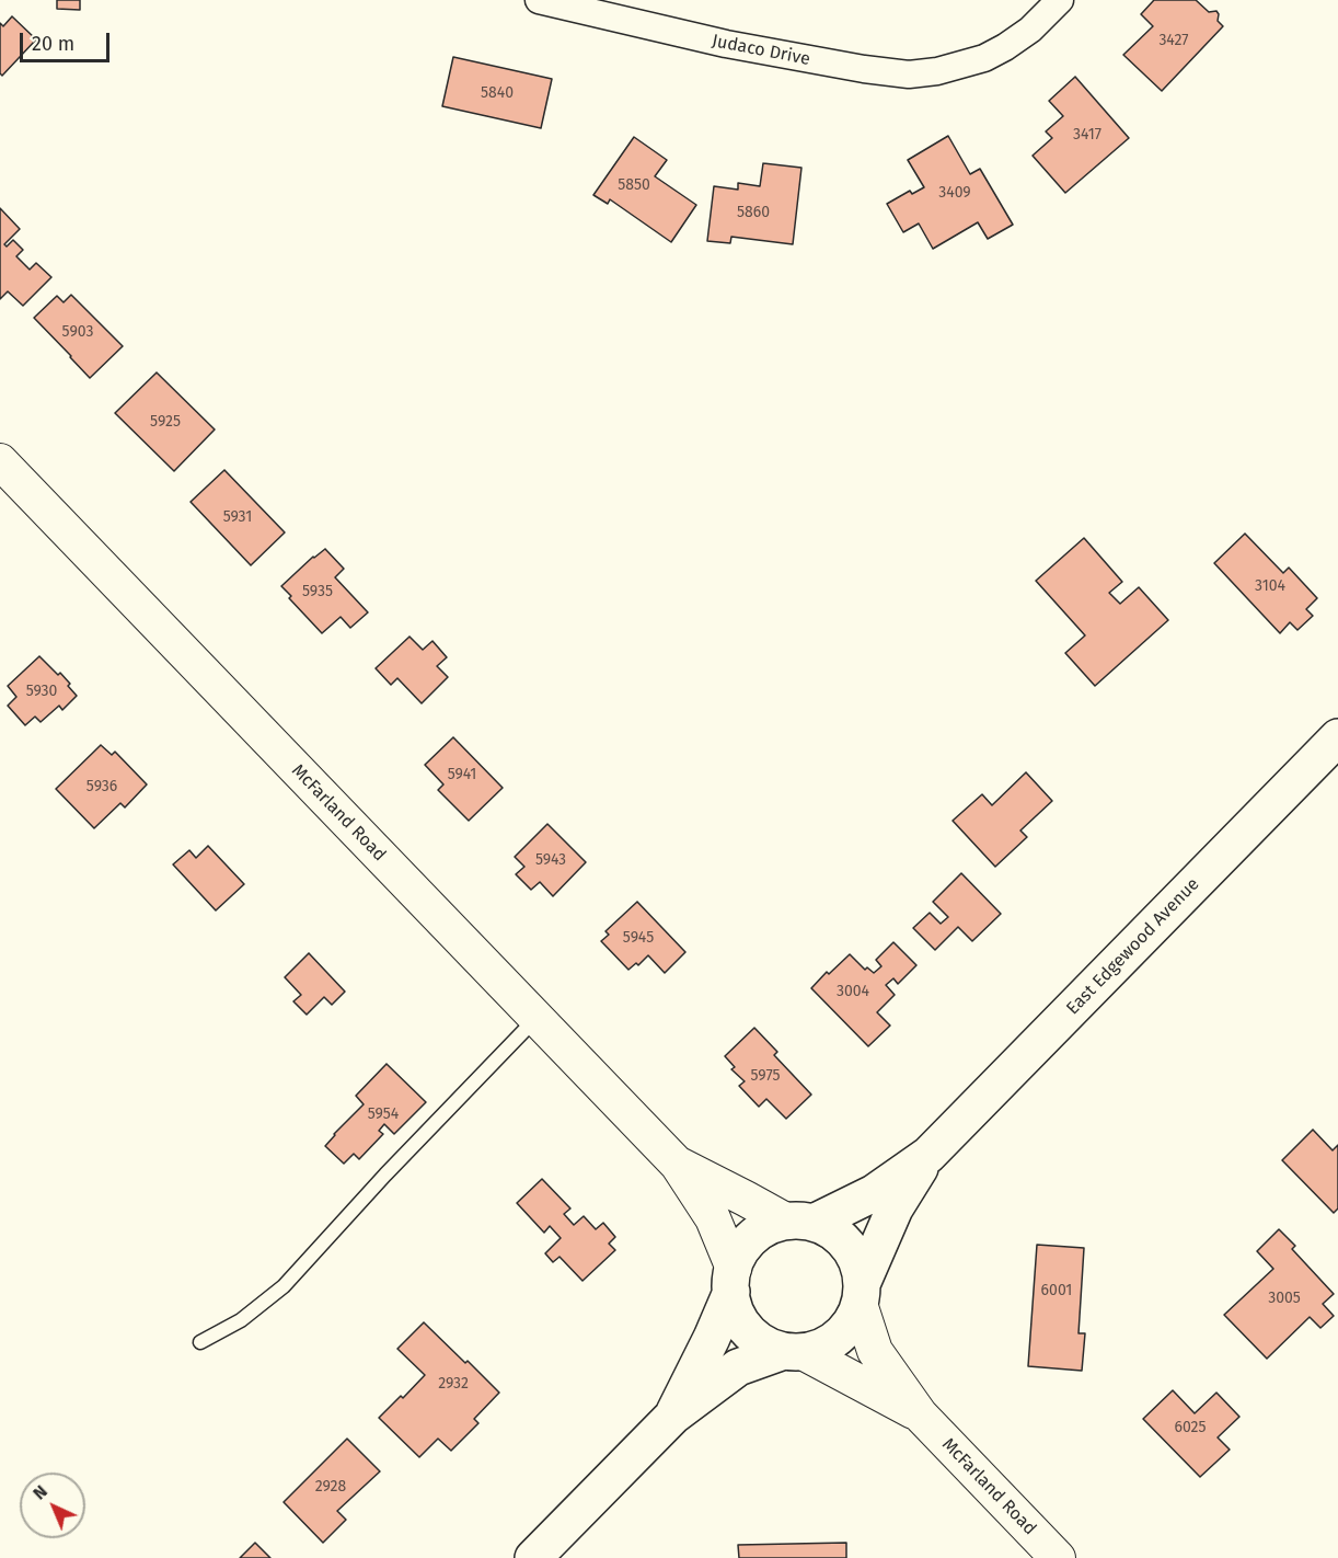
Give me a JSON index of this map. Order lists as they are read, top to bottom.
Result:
{
  "streets": {
    "main road": ["East Edgewood Avenue"],
    "street": ["Judaco Drive", "McFarland Road"]
  },
  "crossings": [
    ["McFarland Road", "East Edgewood Avenue"]
  ],
  "house_numbers": [
    "3427",
    "5840",
    "3417",
    "5850",
    "3409",
    "5860",
    "5903",
    "5925",
    "5931",
    "3104",
    "5935",
    "5930",
    "5941",
    "5936",
    "5943",
    "5945",
    "3004",
    "5975",
    "5954",
    "6001",
    "3005",
    "2932",
    "6025",
    "2928"
  ],
  "scale_bar": "20 m",
  "north": "top left"
}
